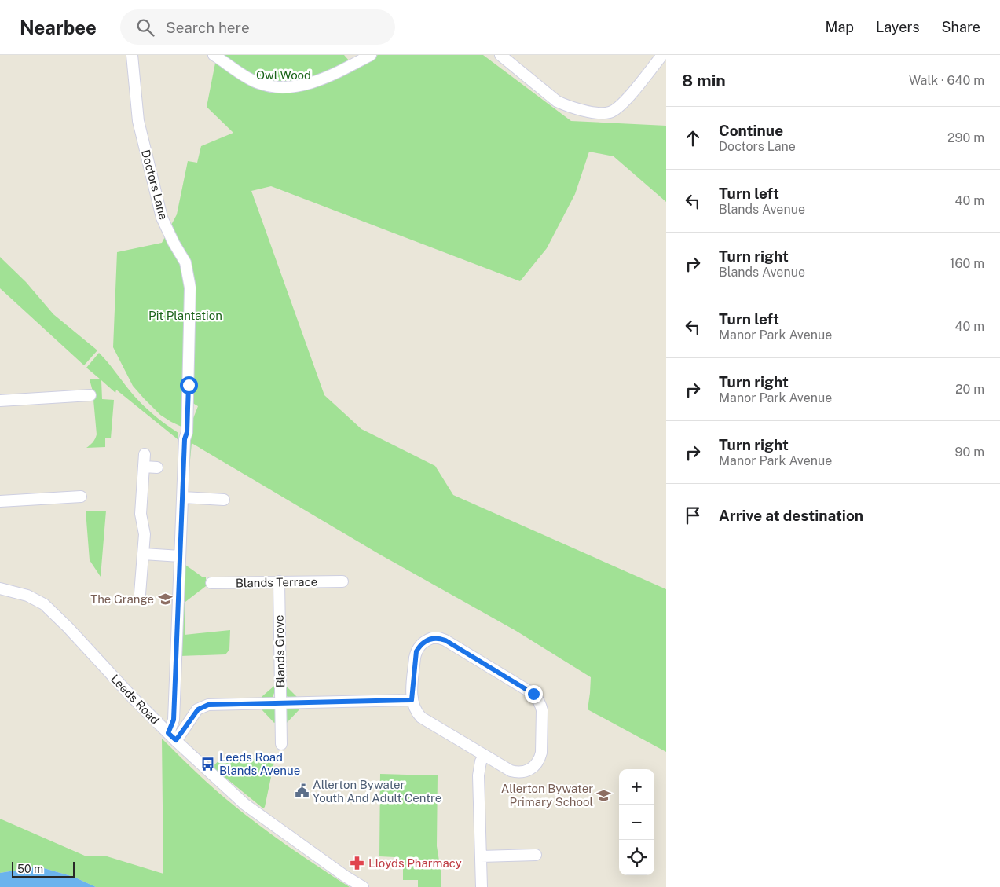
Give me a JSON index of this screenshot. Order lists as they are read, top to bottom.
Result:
{
  "streets": {
    "street": [
      "Doctors Lane",
      "Blands Terrace",
      "Blands Grove",
      "Leeds Road"
    ]
  },
  "crossings": [
    ["Doctors Lane", "Leeds Road"],
    ["Blands Terrace", "Blands Grove"]
  ],
  "parks": ["Owl Wood", "Pit Plantation"],
  "places": {
    "school or university": ["The Grange", "Allerton Bywater Primary School"],
    "bus stop": ["Leeds Road Blands Avenue"],
    "public building": ["Allerton Bywater Youth And Adult Centre"],
    "pharmacy": ["Lloyds Pharmacy"]
  },
  "scale_bar": "50 m",
  "page": {
    "header": "Nearbee",
    "search": "Search here",
    "nav": ["Map", "Layers", "Share"],
    "heading": ["8 min", "Walk · 640 m"],
    "list": [
      ["Continue", "Doctors Lane", "290 m"],
      ["Turn left", "Blands Avenue", "40 m"],
      ["Turn right", "Blands Avenue", "160 m"],
      ["Turn left", "Manor Park Avenue", "40 m"],
      ["Turn right", "Manor Park Avenue", "20 m"],
      ["Turn right", "Manor Park Avenue", "90 m"],
      "Arrive at destination"
    ],
    "map_buttons": ["+", "−"],
    "scale": "50 m"
  }
}
